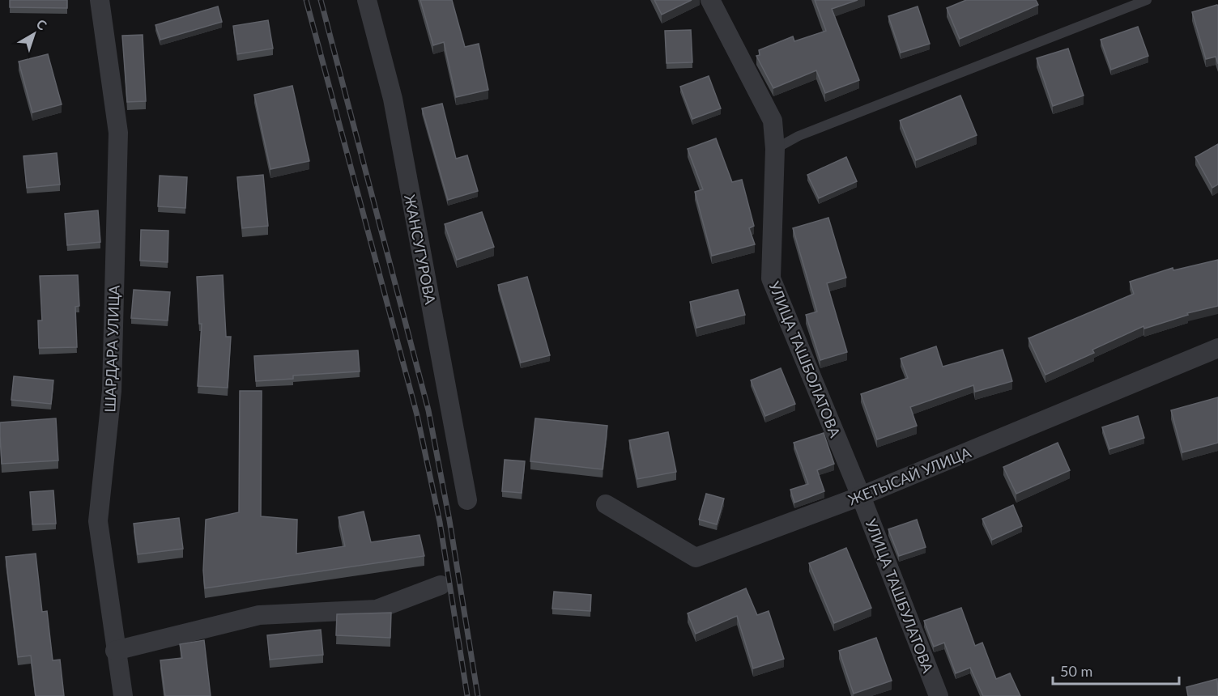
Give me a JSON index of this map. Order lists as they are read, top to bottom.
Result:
{
  "streets": {
    "street": [
      "ЖАНСУГУРОВА",
      "ШАРДАРА УЛИЦА",
      "УЛИЦА ТАШБОЛАТОВА",
      "ЖЕТЫСАЙ УЛИЦА",
      "УЛИЦА ТАШБУЛАТОВА"
    ]
  },
  "crossings": [
    ["УЛИЦА ТАШБОЛАТОВА", "ЖЕТЫСАЙ УЛИЦА"],
    ["УЛИЦА ТАШБОЛАТОВА", "УЛИЦА ТАШБУЛАТОВА"],
    ["ЖЕТЫСАЙ УЛИЦА", "УЛИЦА ТАШБУЛАТОВА"]
  ],
  "scale_bar": "50 m",
  "north": "top right"
}
